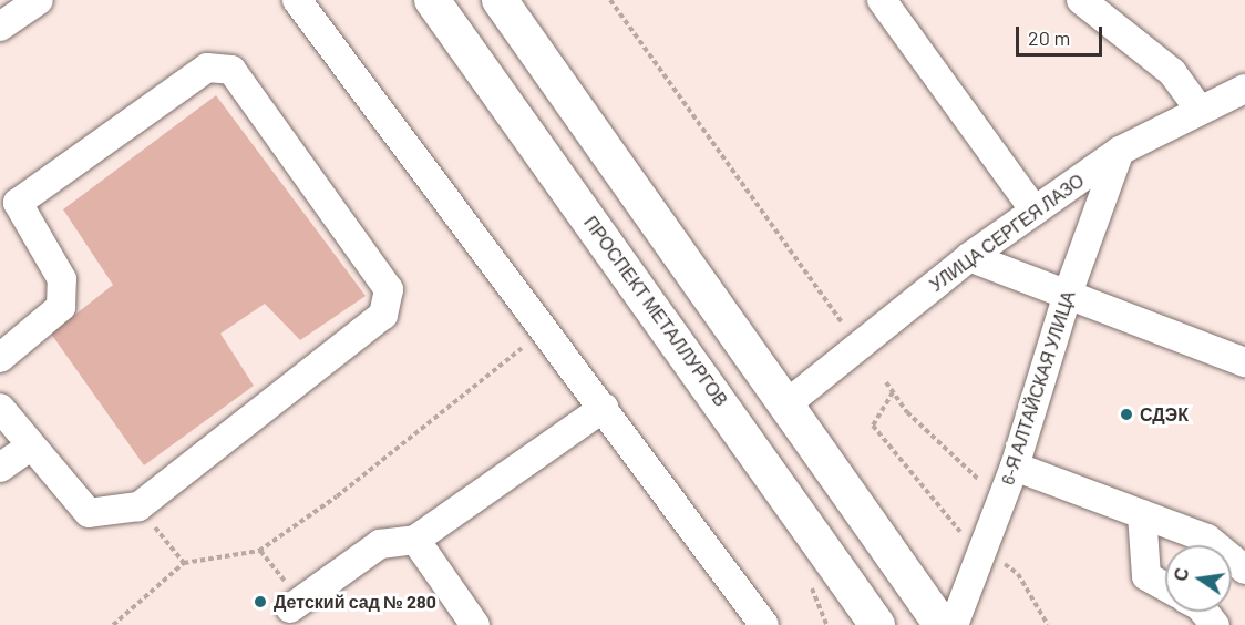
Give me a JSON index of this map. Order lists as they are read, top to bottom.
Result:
{
  "streets": {
    "main road": ["ПРОСПЕКТ МЕТАЛЛУРГОВ"],
    "street": ["УЛИЦА СЕРГЕЯ ЛАЗО", "6-Я АЛТАЙСКАЯ УЛИЦА"]
  },
  "crossings": [
    ["УЛИЦА СЕРГЕЯ ЛАЗО", "6-Я АЛТАЙСКАЯ УЛИЦА"]
  ],
  "places": ["СДЭК", "Детский сад № 280"],
  "scale_bar": "20 m",
  "north": "left"
}
